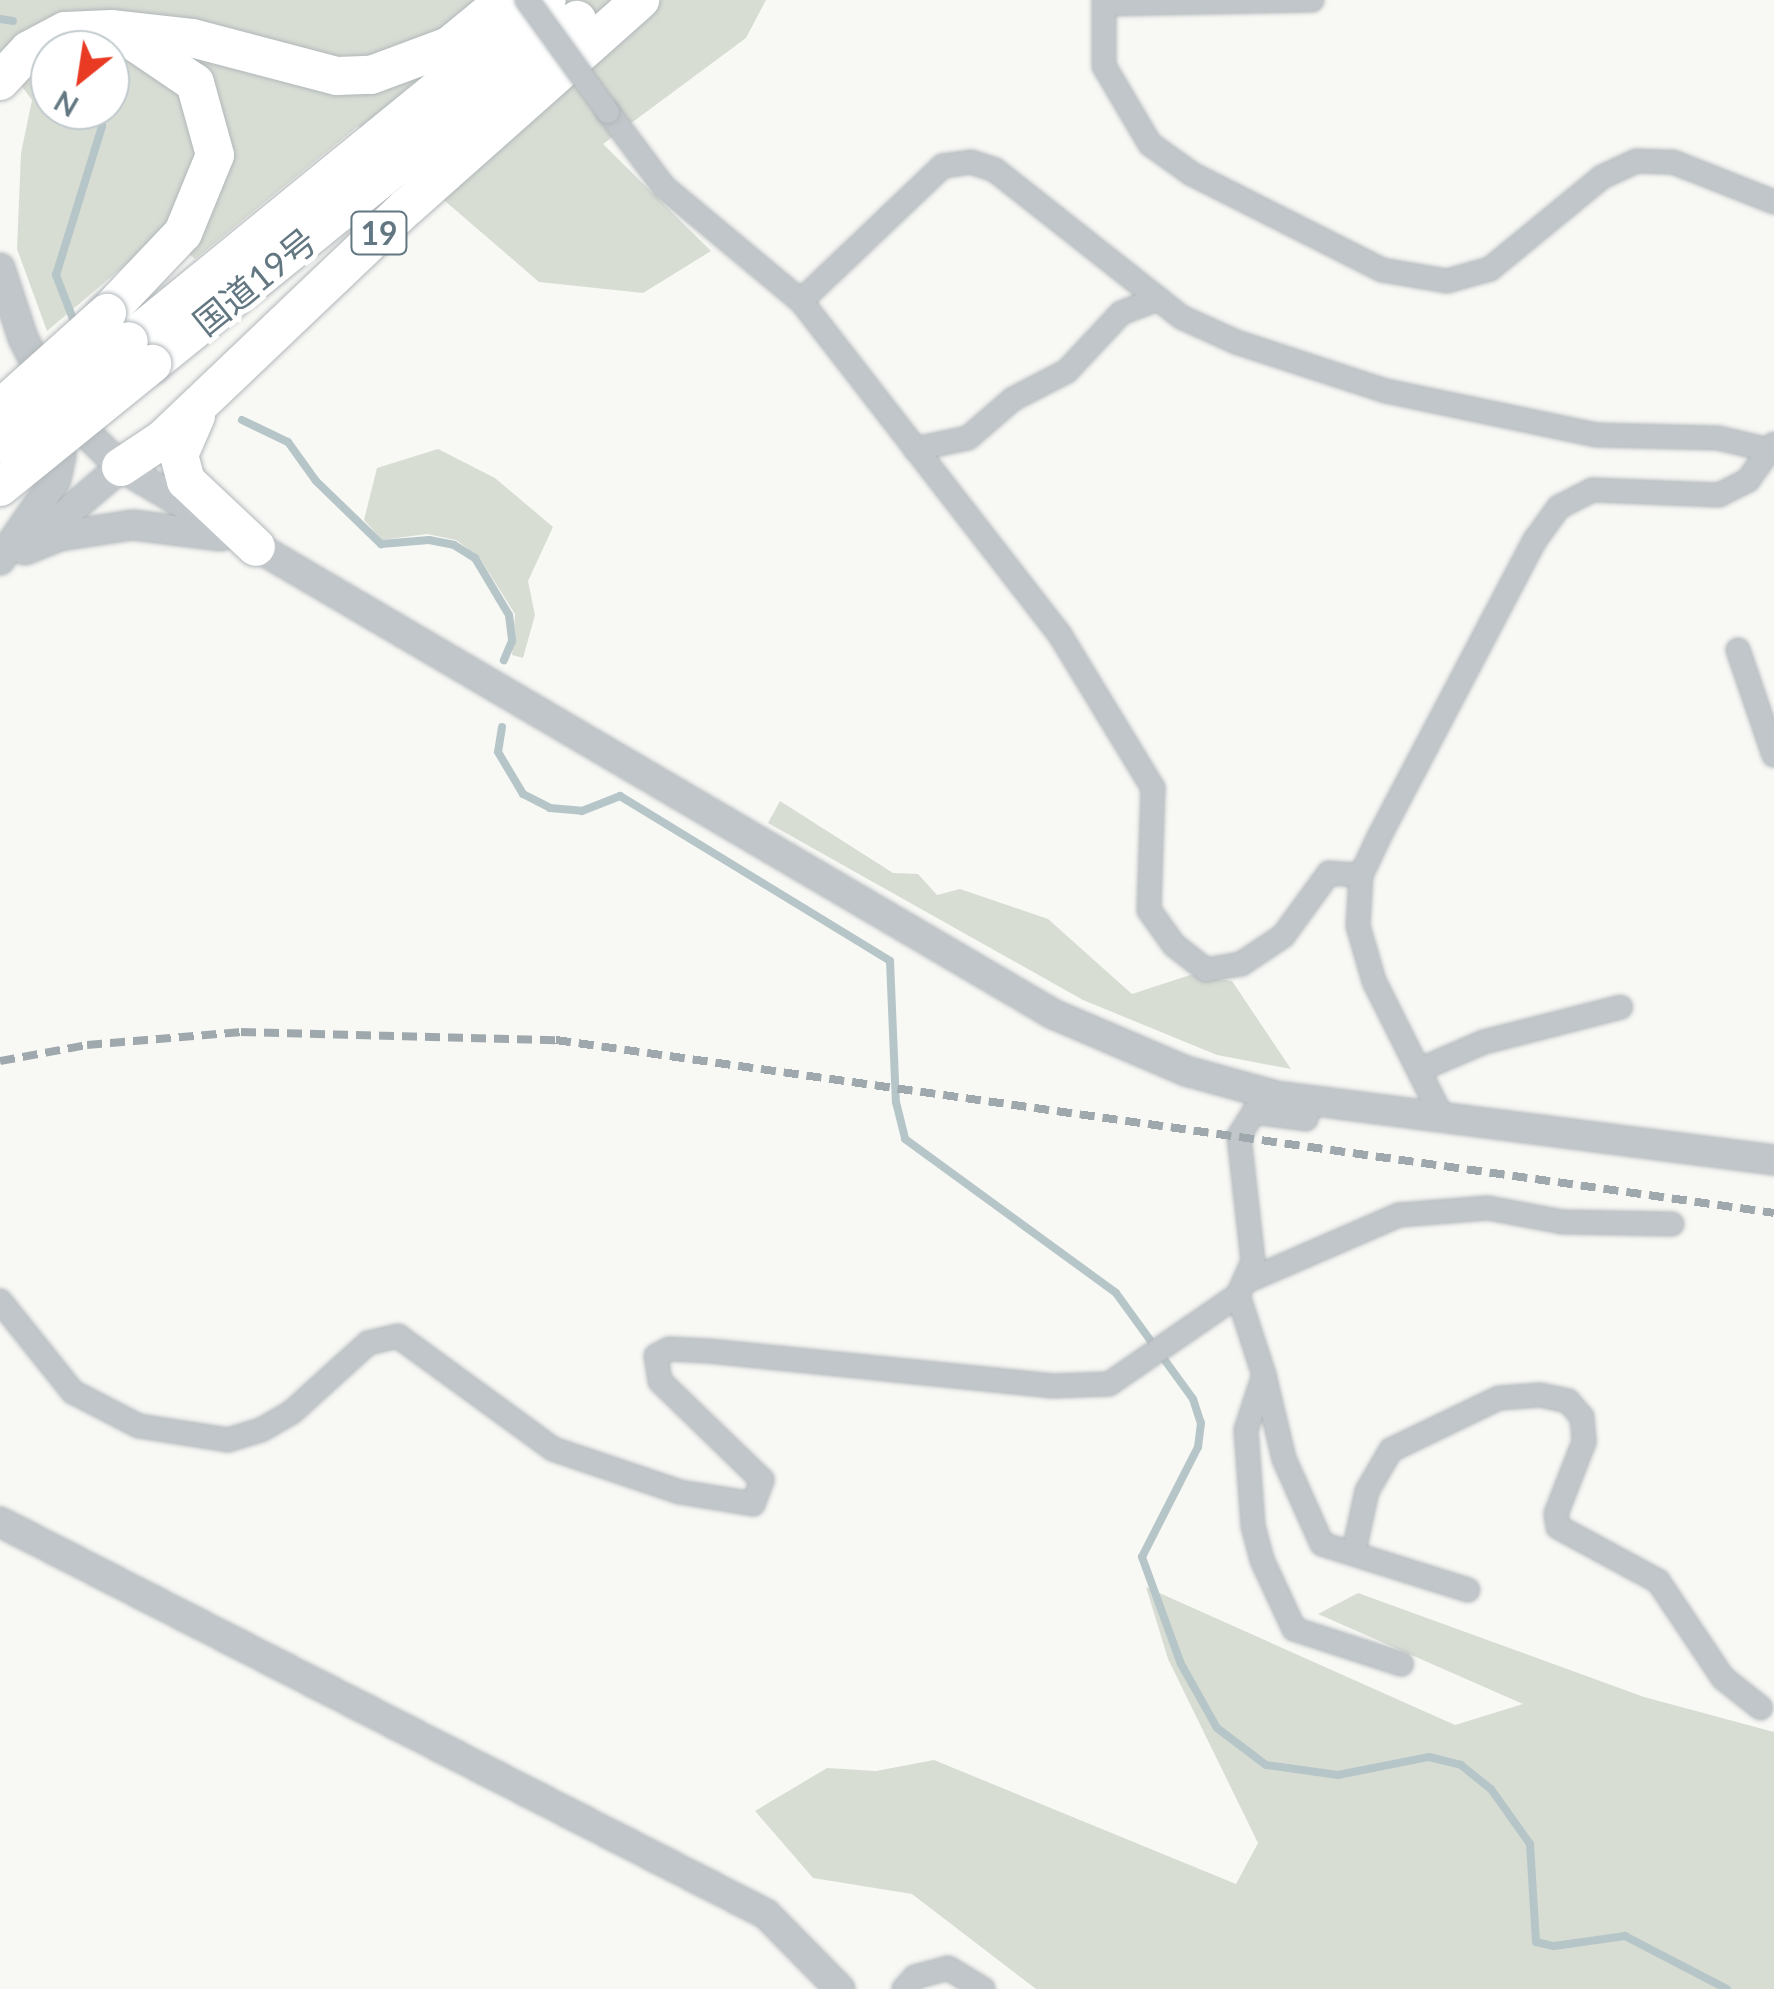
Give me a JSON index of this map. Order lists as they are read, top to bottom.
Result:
{
  "streets": {
    "highway": ["19", "国道19号"]
  },
  "crossings": [
    ["19", "国道19号"]
  ],
  "north": "bottom left"
}
